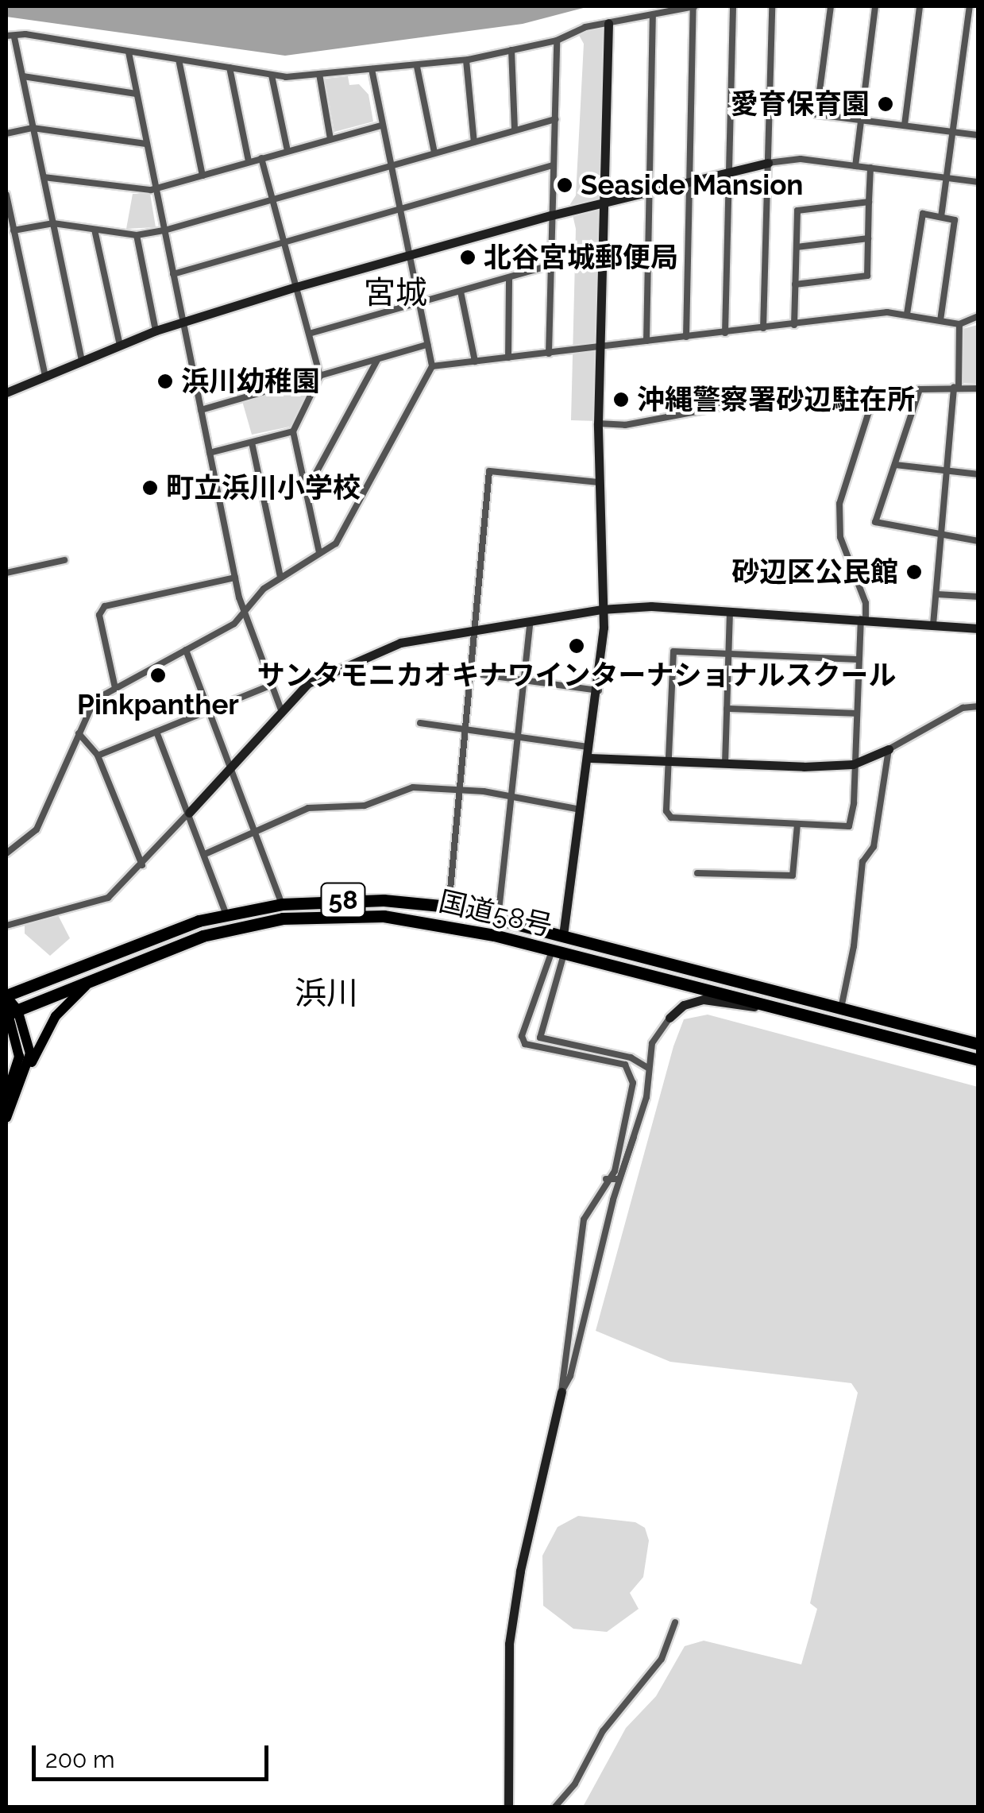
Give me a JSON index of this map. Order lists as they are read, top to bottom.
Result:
{
  "streets": {
    "highway": ["58", "国道58号"]
  },
  "districts": ["宮城", "浜川"],
  "places": [
    "愛育保育園",
    "Seaside Mansion",
    "北谷宮城郵便局",
    "浜川幼稚園",
    "沖縄警察署砂辺駐在所",
    "町立浜川小学校",
    "砂辺区公民館",
    "サンタモニカオキナワインターナショナルスクール",
    "Pinkpanther"
  ],
  "scale_bar": "200 m"
}
